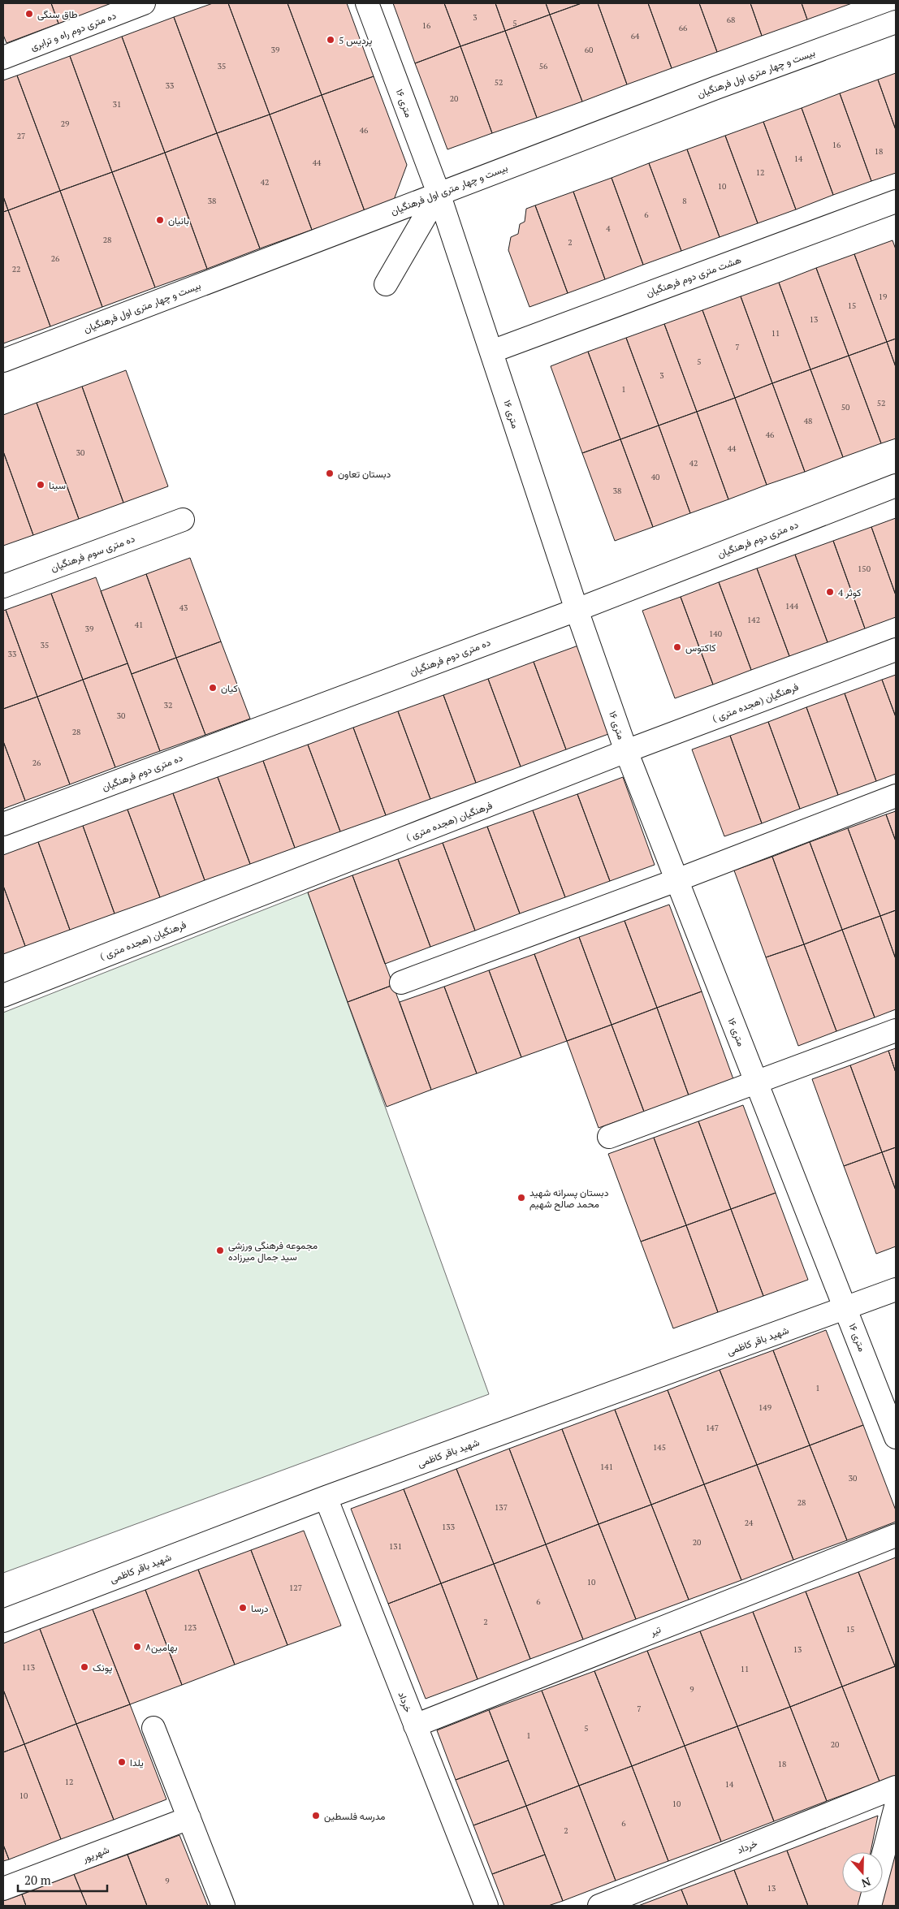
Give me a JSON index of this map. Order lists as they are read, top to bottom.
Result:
{
  "streets": {
    "street": [
      "ده متری دوم راه و ترابری",
      "بیست و چهار متری اول فرهنگیان",
      "۱۶ متری",
      "هشت متری دوم فرهنگیان",
      "ده متری دوم فرهنگیان",
      "ده متری سوم فرهنگیان",
      "فرهنگیان (هجده متری )",
      "شهید باقر کاظمی",
      "تیر",
      "خرداد",
      "شهریور"
    ]
  },
  "crossings": [
    ["بیست و چهار متری اول فرهنگیان", "۱۶ متری"],
    ["۱۶ متری", "هشت متری دوم فرهنگیان"],
    ["۱۶ متری", "ده متری دوم فرهنگیان"],
    ["۱۶ متری", "فرهنگیان (هجده متری )"],
    ["۱۶ متری", "شهید باقر کاظمی"],
    ["شهید باقر کاظمی", "خرداد"],
    ["تیر", "خرداد"]
  ],
  "places": [
    "طاق سنگی",
    "پردیس 5",
    "بانیان",
    "دبستان تعاون",
    "سینا",
    "کوثر 4",
    "کاکتوس",
    "کیان",
    "دبستان پسرانه شهید محمد صالح شهیم",
    "مجموعه فرهنگی ورزشی سید جمال میرزاده",
    "درسا",
    "بهامین۸",
    "پونک",
    "یلدا",
    "مدرسه فلسطین"
  ],
  "house_numbers": [
    "3",
    "68",
    "5",
    "16",
    "66",
    "64",
    "39",
    "60",
    "35",
    "56",
    "52",
    "33",
    "20",
    "31",
    "29",
    "46",
    "27",
    "16",
    "18",
    "14",
    "44",
    "12",
    "42",
    "10",
    "38",
    "8",
    "6",
    "4",
    "28",
    "2",
    "26",
    "22",
    "19",
    "15",
    "13",
    "11",
    "7",
    "5",
    "3",
    "1",
    "52",
    "50",
    "48",
    "46",
    "44",
    "30",
    "42",
    "40",
    "38",
    "150",
    "144",
    "43",
    "142",
    "41",
    "39",
    "140",
    "35",
    "33",
    "32",
    "30",
    "28",
    "26",
    "1",
    "149",
    "147",
    "145",
    "141",
    "30",
    "28",
    "137",
    "24",
    "133",
    "20",
    "131",
    "10",
    "127",
    "6",
    "2",
    "123",
    "15",
    "13",
    "113",
    "11",
    "9",
    "7",
    "5",
    "1",
    "20",
    "18",
    "12",
    "14",
    "10",
    "10",
    "6",
    "2",
    "9",
    "13"
  ],
  "scale_bar": "20 m",
  "north": "bottom"
}
